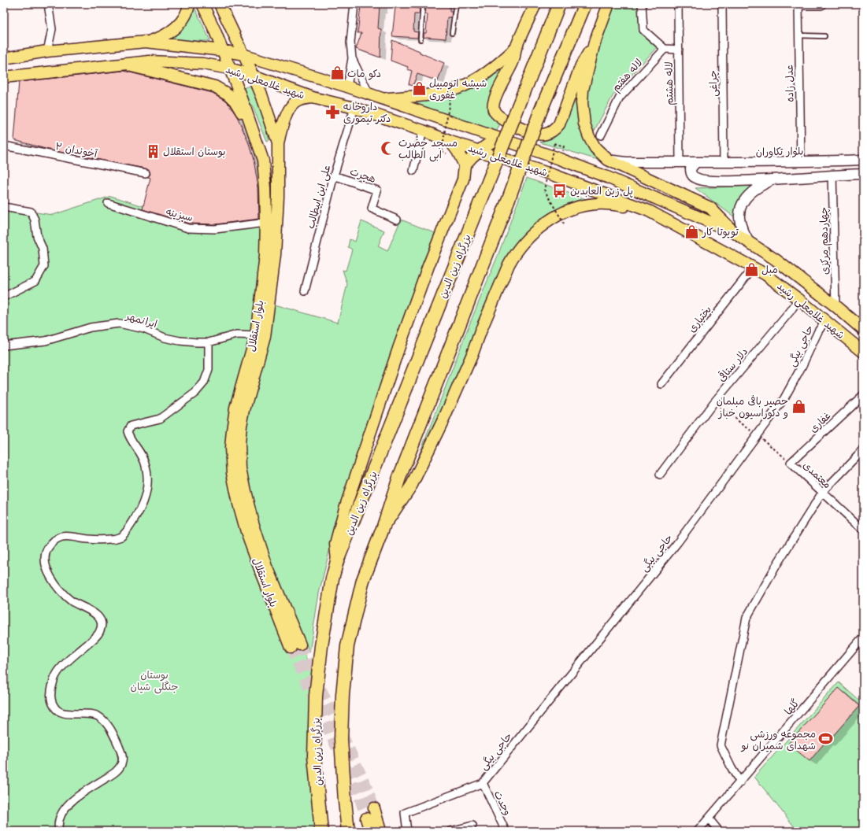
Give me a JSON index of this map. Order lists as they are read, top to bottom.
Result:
{
  "streets": {
    "highway": ["بزرگراه زین الدین"],
    "main road": ["شهید غلامعلی رشید", "بلوار تکاوران", "بلوار استقلال"],
    "street": [
      "لاله هفتم",
      "لاله هشتم",
      "چراغی",
      "عدل زاده",
      "آخوندان ۲",
      "هجرت",
      "علی ابن ابیطالب",
      "سبزینه",
      "چهاردهم مرکزی",
      "بختیاری",
      "ایرانمهر",
      "حاجی بیگی",
      "دلار ستاقی",
      "غفاری",
      "معتمدی",
      "گلها",
      "وحدت"
    ]
  },
  "crossings": [
    ["شهید غلامعلی رشید", "علی ابن ابیطالب"],
    ["شهید غلامعلی رشید", "چهاردهم مرکزی"],
    ["شهید غلامعلی رشید", "بختیاری"],
    ["شهید غلامعلی رشید", "بلوار استقلال"],
    ["شهید غلامعلی رشید", "حاجی بیگی"],
    ["شهید غلامعلی رشید", "دلار ستاقی"],
    ["لاله هشتم", "بلوار تکاوران"],
    ["چراغی", "بلوار تکاوران"],
    ["عدل زاده", "بلوار تکاوران"],
    ["هجرت", "علی ابن ابیطالب"],
    ["سبزینه", "بلوار استقلال"],
    ["ایرانمهر", "بلوار استقلال"],
    ["حاجی بیگی", "معتمدی"],
    ["حاجی بیگی", "وحدت"],
    ["غفاری", "معتمدی"]
  ],
  "parks": ["بوستان جنگلی شیان"],
  "places": {
    "shop": [
      "دکو مات",
      "شیشه اتومبیل غفوری",
      "تویوتا کار",
      "مبل",
      "حصیر بافی مبلمان و دکوراسیون خباز"
    ],
    "pharmacy": ["داروخانه دکتر تیموری"],
    "mosque": ["مسجد حضرت ابی الطالب"],
    "building": ["بوستان استقلال"],
    "bus stop": ["پل زین العابدین"],
    "sports": ["مجموعه ورزشی شهدای شمیران نو"]
  }
}
